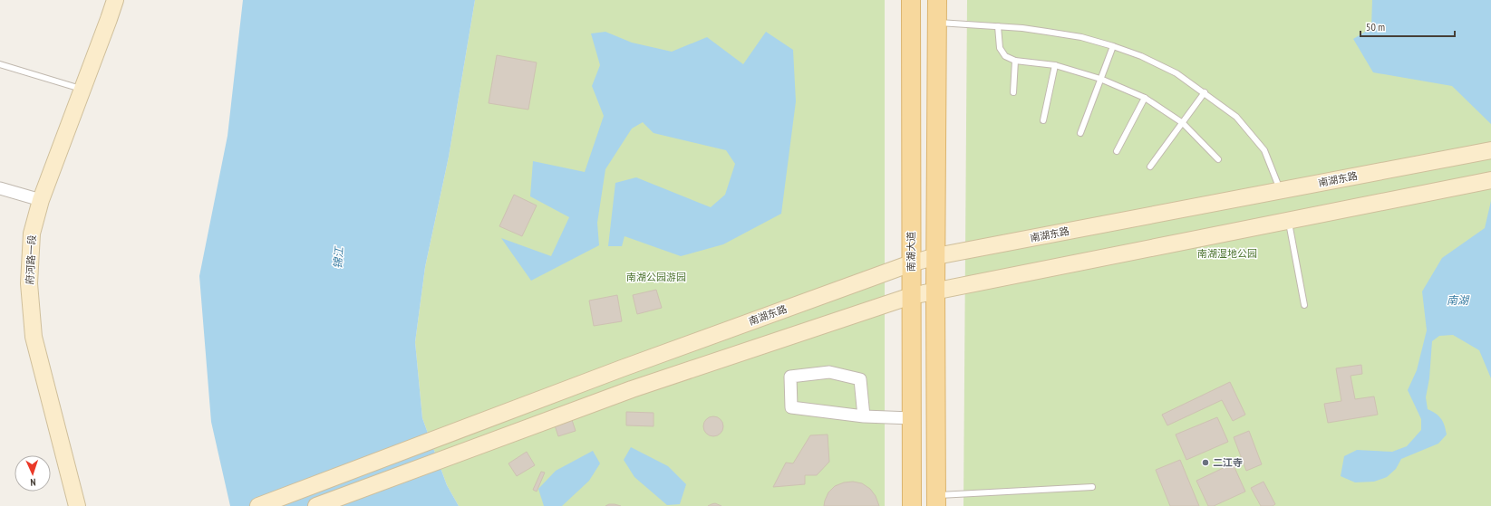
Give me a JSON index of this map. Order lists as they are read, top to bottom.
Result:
{
  "streets": {
    "main road": ["南湖东路", "南湖大道", "府河路一段"]
  },
  "crossings": [
    ["南湖东路", "南湖大道"]
  ],
  "water": ["锦江", "南湖"],
  "parks": ["南湖湿地公园", "南湖公园游园"],
  "places": ["二江寺"],
  "scale_bar": "50 m",
  "north": "bottom"
}
